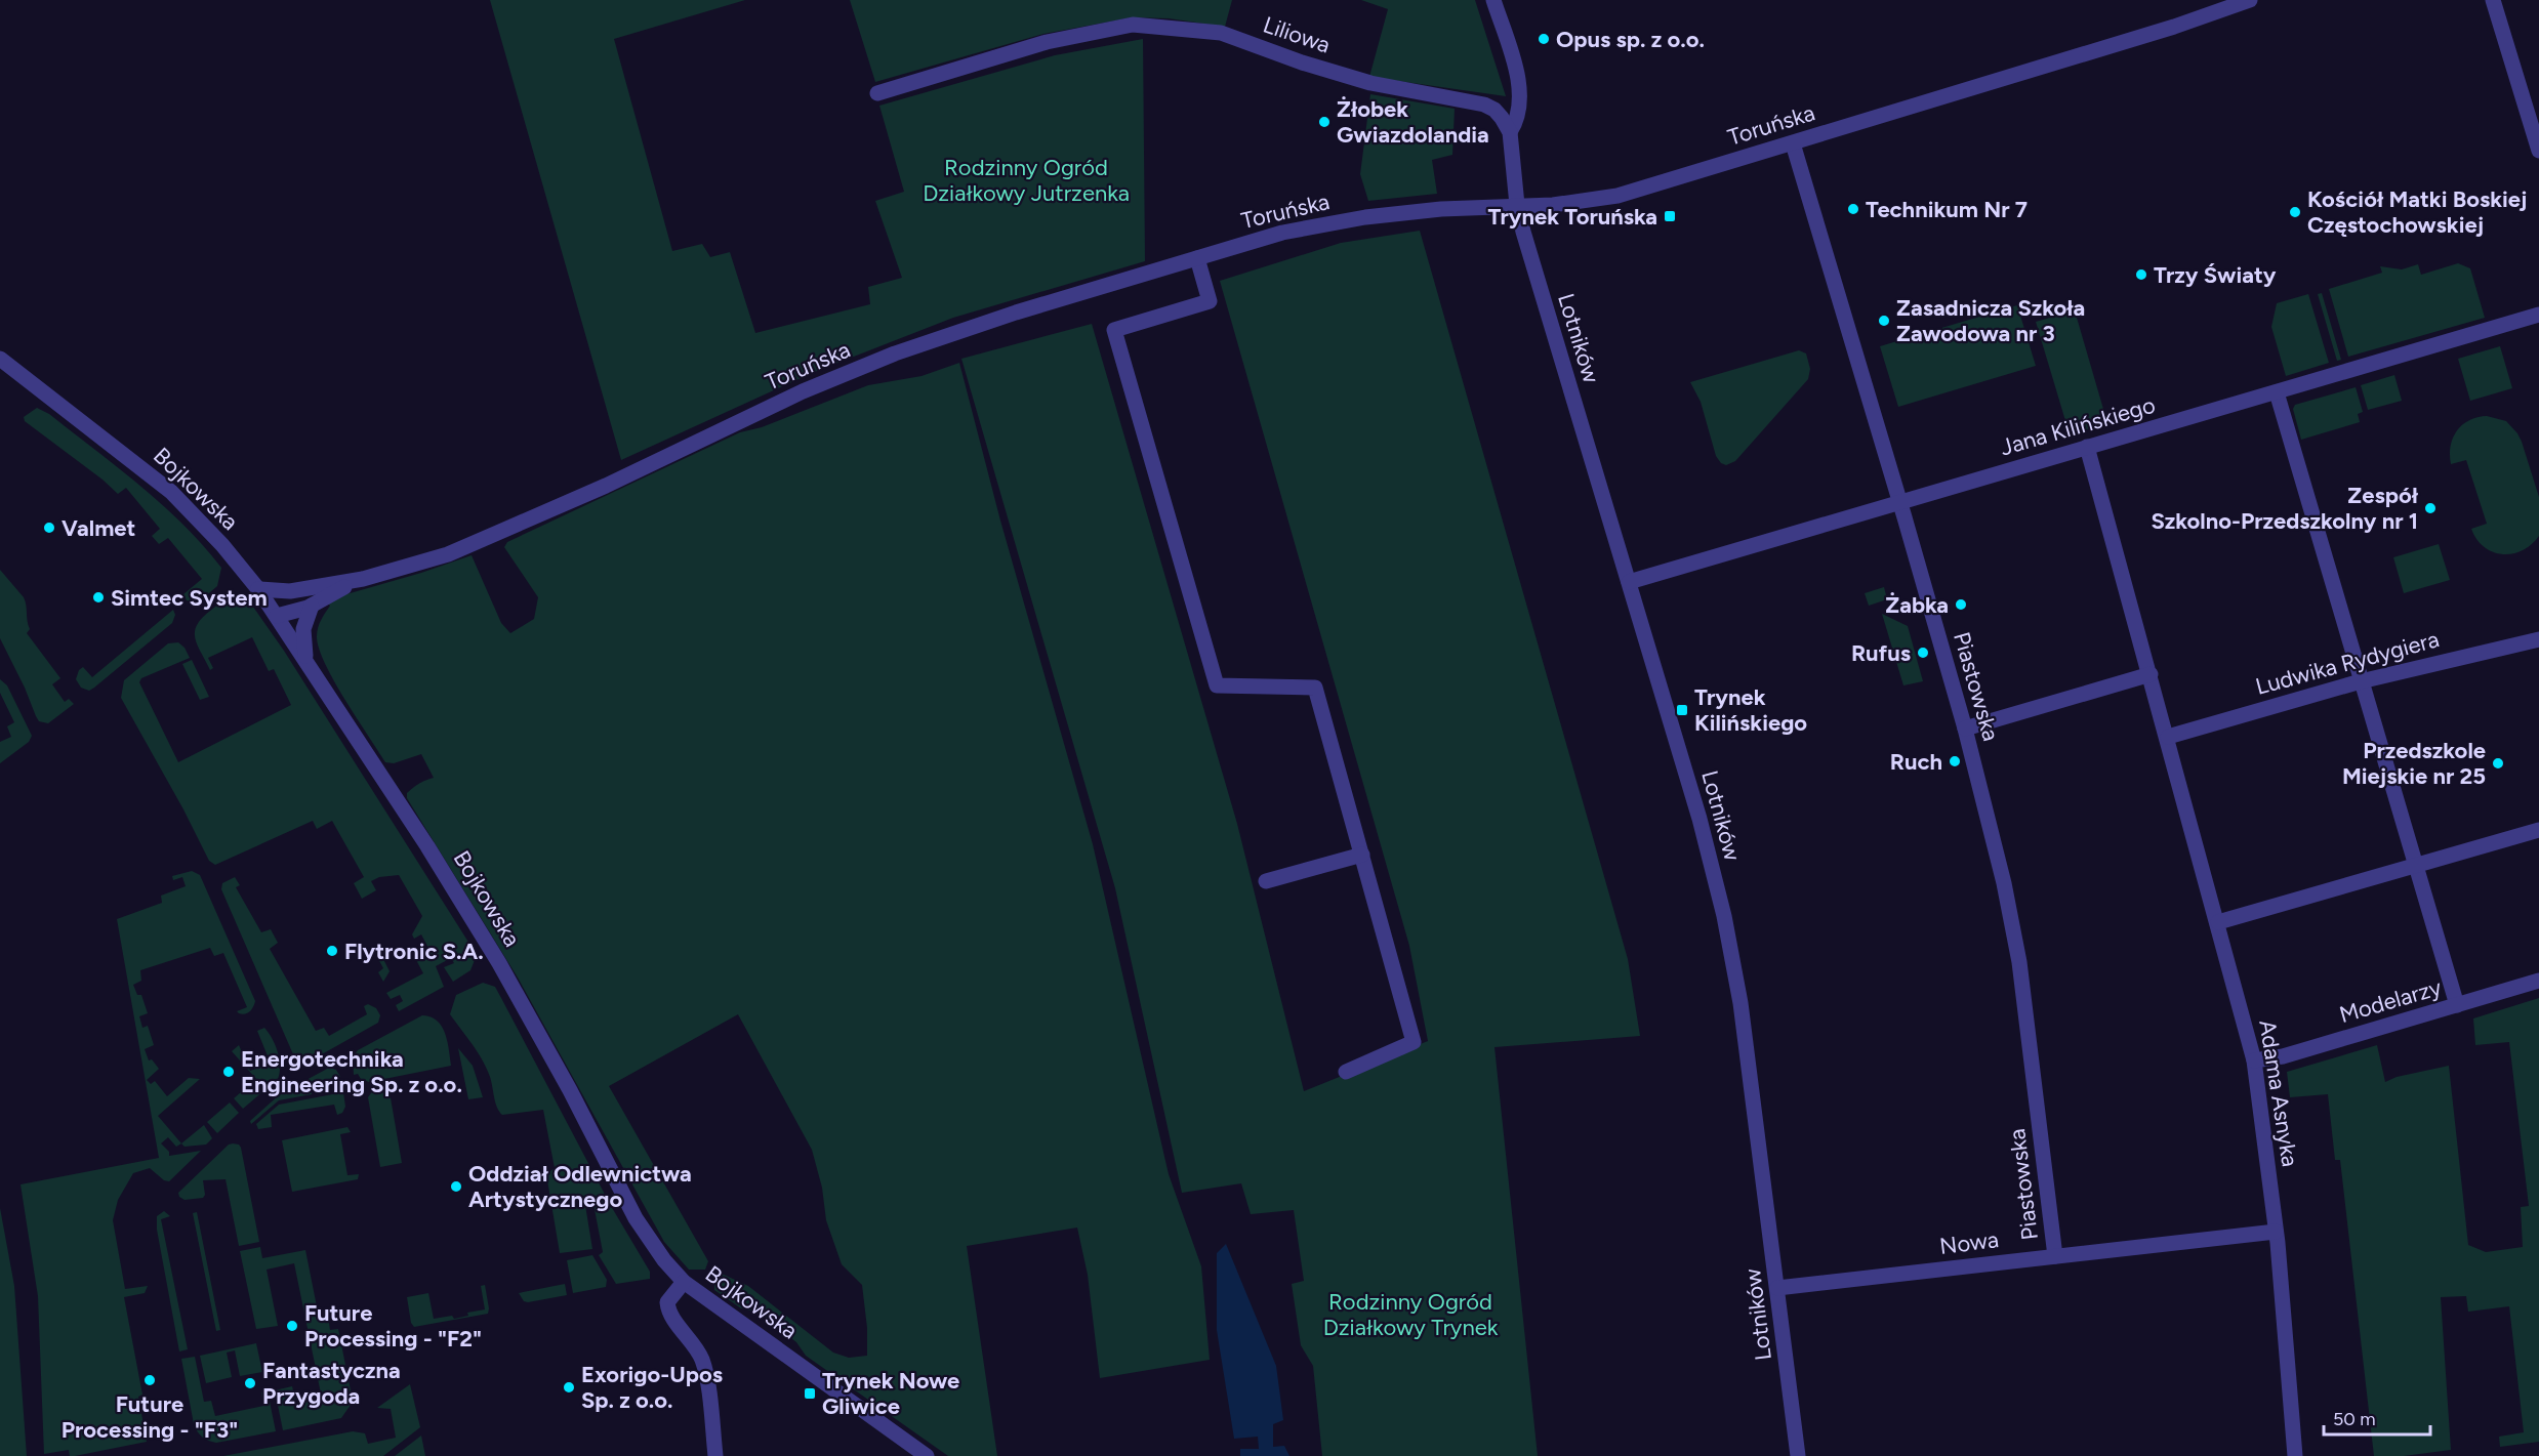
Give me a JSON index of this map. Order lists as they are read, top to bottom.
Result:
{
  "streets": {
    "street": [
      "Liliowa",
      "Toruńska",
      "Lotników",
      "Jana Kilińskiego",
      "Bojkowska",
      "Ludwika Rydygiera",
      "Piastowska",
      "Modelarzy",
      "Adama Asnyka",
      "Nowa"
    ]
  },
  "crossings": [
    ["Toruńska", "Lotników"],
    ["Toruńska", "Bojkowska"],
    ["Toruńska", "Piastowska"],
    ["Lotników", "Jana Kilińskiego"],
    ["Lotników", "Nowa"],
    ["Jana Kilińskiego", "Piastowska"],
    ["Jana Kilińskiego", "Adama Asnyka"],
    ["Ludwika Rydygiera", "Adama Asnyka"],
    ["Piastowska", "Nowa"],
    ["Modelarzy", "Adama Asnyka"],
    ["Adama Asnyka", "Nowa"]
  ],
  "parks": ["Rodzinny Ogród Działkowy Jutrzenka", "Rodzinny Ogród Działkowy Trynek"],
  "places": {
    "other": [
      "Opus sp. z o.o.",
      "Żłobek Gwiazdolandia",
      "Technikum Nr 7",
      "Kościół Matki Boskiej Częstochowskiej",
      "Trzy Światy",
      "Zasadnicza Szkoła Zawodowa nr 3",
      "Zespół Szkolno-Przedszkolny nr 1",
      "Valmet",
      "Simtec System",
      "Żabka",
      "Rufus",
      "Ruch",
      "Przedszkole Miejskie nr 25",
      "Flytronic S.A.",
      "Energotechnika Engineering Sp. z o.o.",
      "Oddział Odlewnictwa Artystycznego",
      "Future Processing - \"F2\"",
      "Future Processing - \"F3\"",
      "Fantastyczna Przygoda",
      "Exorigo-Upos Sp. z o.o."
    ],
    "transit": ["Trynek Toruńska", "Trynek Kilińskiego", "Trynek Nowe Gliwice"]
  },
  "scale_bar": "50 m"
}
